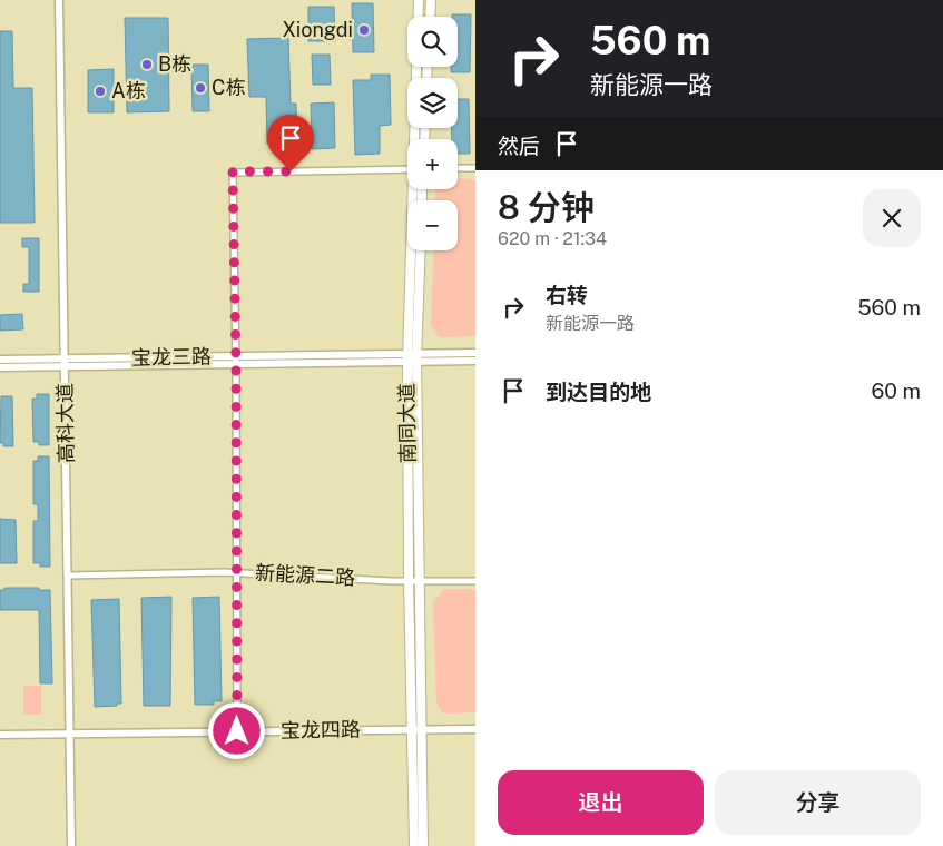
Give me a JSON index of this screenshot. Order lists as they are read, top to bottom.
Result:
{
  "streets": {
    "main road": ["南同大道"],
    "street": [
      "宝龙三路",
      "高科大道",
      "新能源二路",
      "宝龙四路"
    ]
  },
  "crossings": [
    ["宝龙三路", "高科大道"],
    ["宝龙三路", "南同大道"],
    ["高科大道", "新能源二路"],
    ["高科大道", "宝龙四路"],
    ["南同大道", "新能源二路"],
    ["南同大道", "宝龙四路"]
  ],
  "places": [
    "Xiongdi",
    "B栋",
    "C栋",
    "A栋"
  ],
  "page": {
    "turn": ["560 m", "新能源一路"],
    "map_buttons": ["+", "−"],
    "then": "然后",
    "heading": ["8 分钟", "620 m · 21:34"],
    "list": [
      {
        "name": "右转",
        "note": "新能源一路",
        "value": "560 m"
      },
      {
        "name": "到达目的地",
        "value": "60 m"
      }
    ],
    "buttons": ["退出", "分享"]
  }
}
